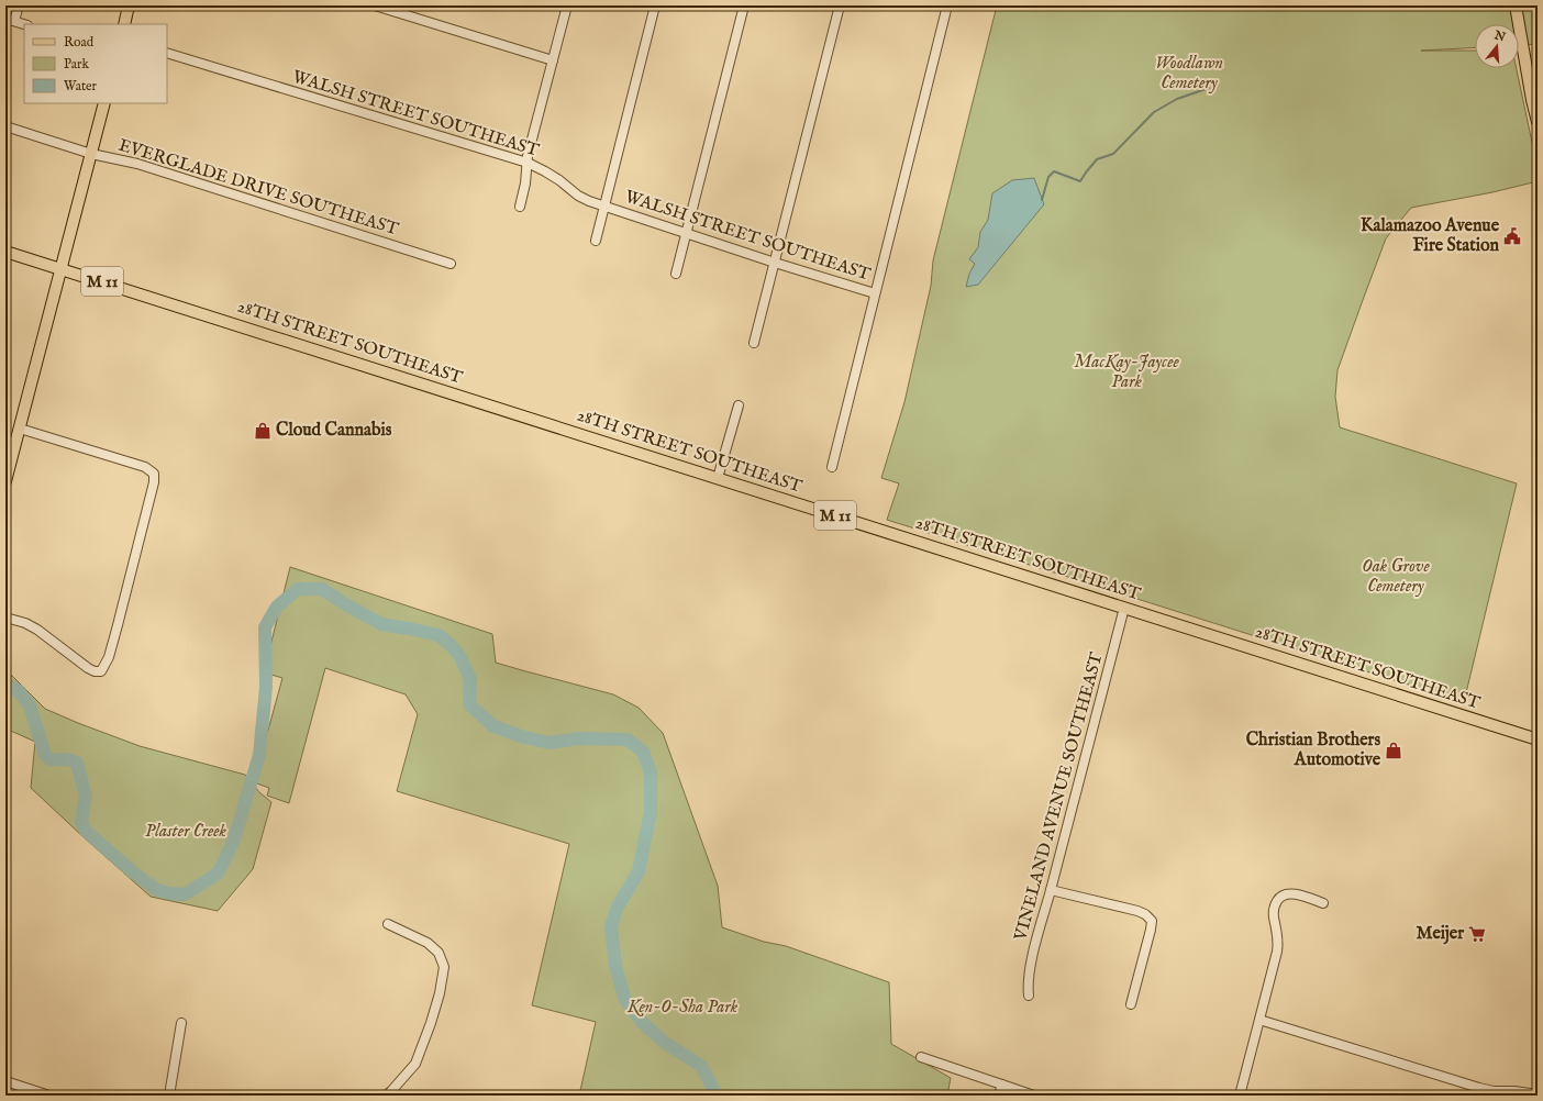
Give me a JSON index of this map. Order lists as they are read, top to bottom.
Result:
{
  "streets": {
    "main road": ["M 11", "28TH STREET SOUTHEAST"],
    "street": ["WALSH STREET SOUTHEAST", "EVERGLADE DRIVE SOUTHEAST", "VINELAND AVENUE SOUTHEAST"]
  },
  "crossings": [
    ["28TH STREET SOUTHEAST", "VINELAND AVENUE SOUTHEAST"]
  ],
  "parks": [
    "Woodlawn Cemetery",
    "MacKay-Jaycee Park",
    "Oak Grove Cemetery",
    "Plaster Creek",
    "Ken-O-Sha Park"
  ],
  "places": {
    "public building": ["Kalamazoo Avenue Fire Station"],
    "shop": ["Cloud Cannabis", "Christian Brothers Automotive"],
    "supermarket": ["Meijer"]
  },
  "legend": ["Road", "Park", "Water"],
  "north": "top"
}
